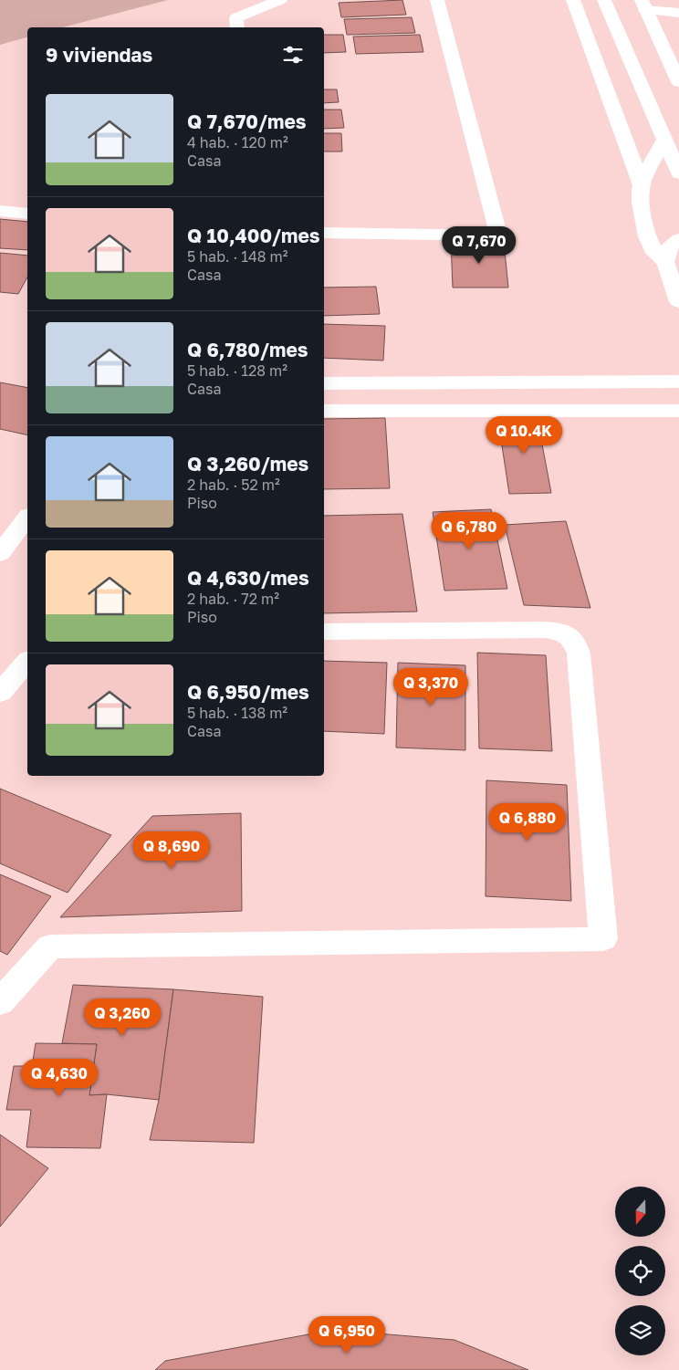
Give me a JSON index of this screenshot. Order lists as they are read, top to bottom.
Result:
{
  "north": "bottom",
  "page": {
    "heading": "9 viviendas",
    "list": [
      {
        "name": "Q 7,670/mes",
        "note": "4 hab. · 120 m² · Casa"
      },
      {
        "name": "Q 10,400/mes",
        "note": "5 hab. · 148 m² · Casa"
      },
      {
        "name": "Q 6,780/mes",
        "note": "5 hab. · 128 m² · Casa"
      },
      {
        "name": "Q 3,260/mes",
        "note": "2 hab. · 52 m² · Piso"
      },
      {
        "name": "Q 4,630/mes",
        "note": "2 hab. · 72 m² · Piso"
      },
      {
        "name": "Q 6,950/mes",
        "note": "5 hab. · 138 m² · Casa"
      }
    ],
    "price": [
      "Q 7,670",
      "Q 10.4K",
      "Q 6,780",
      "Q 3,370",
      "Q 6,880",
      "Q 8,690",
      "Q 3,260",
      "Q 4,630",
      "Q 6,950"
    ]
  }
}
